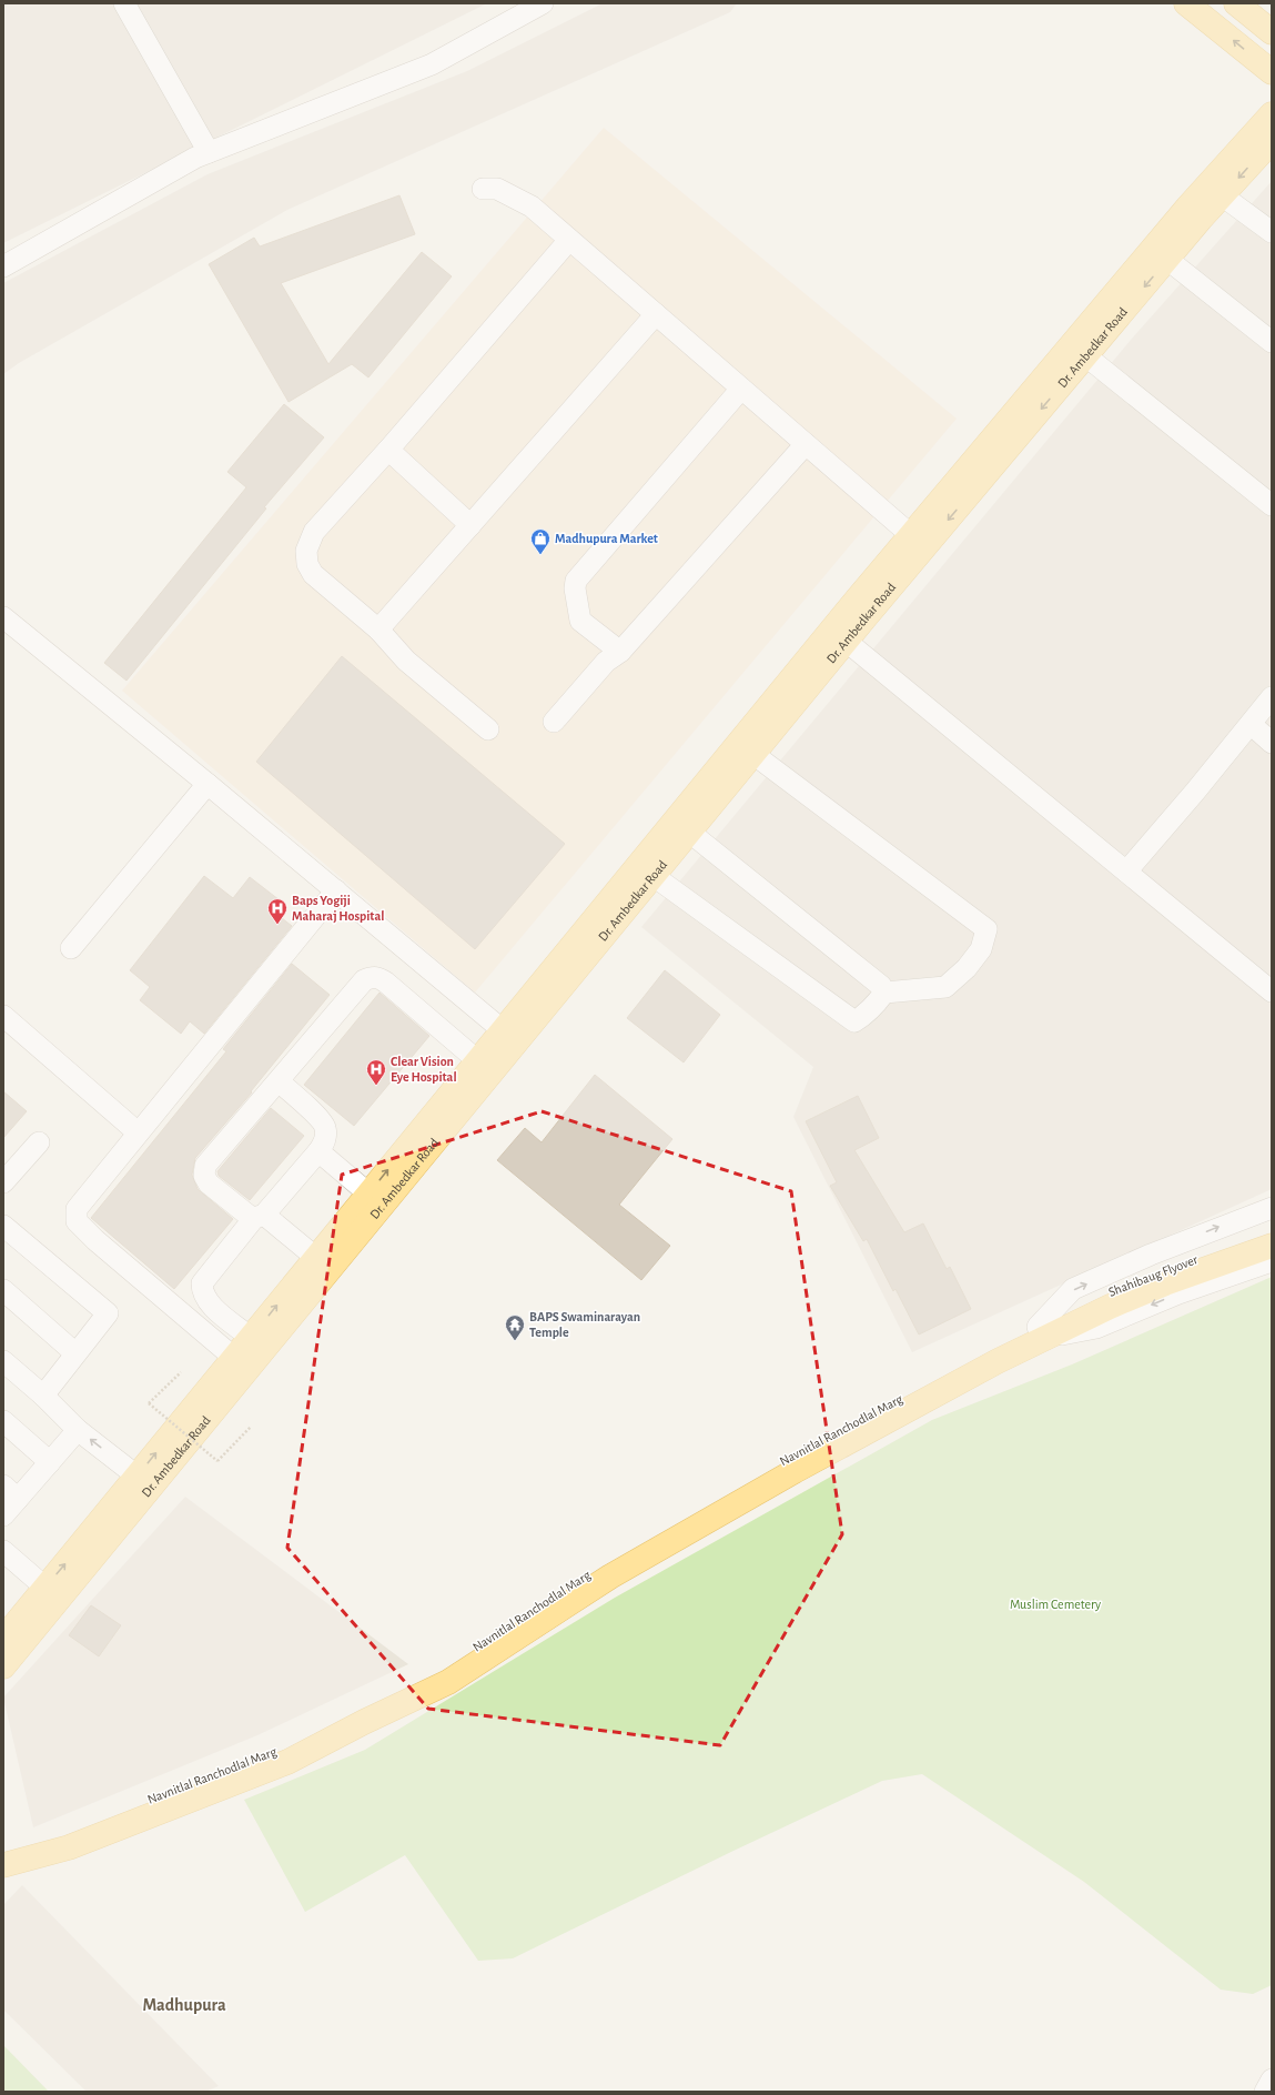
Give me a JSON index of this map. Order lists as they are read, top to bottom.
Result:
{
  "streets": {
    "main road": ["Dr. Ambedkar Road", "Shahibaug Flyover", "Navnitlal Ranchodlal Marg"]
  },
  "crossings": [
    ["Shahibaug Flyover", "Navnitlal Ranchodlal Marg"]
  ],
  "districts": ["Madhupura"],
  "parks": ["Muslim Cemetery"],
  "places": {
    "shop": ["Madhupura Market"],
    "hospital": ["Baps Yogiji Maharaj Hospital", "Clear Vision Eye Hospital"],
    "temple": ["BAPS Swaminarayan Temple"]
  }
}
